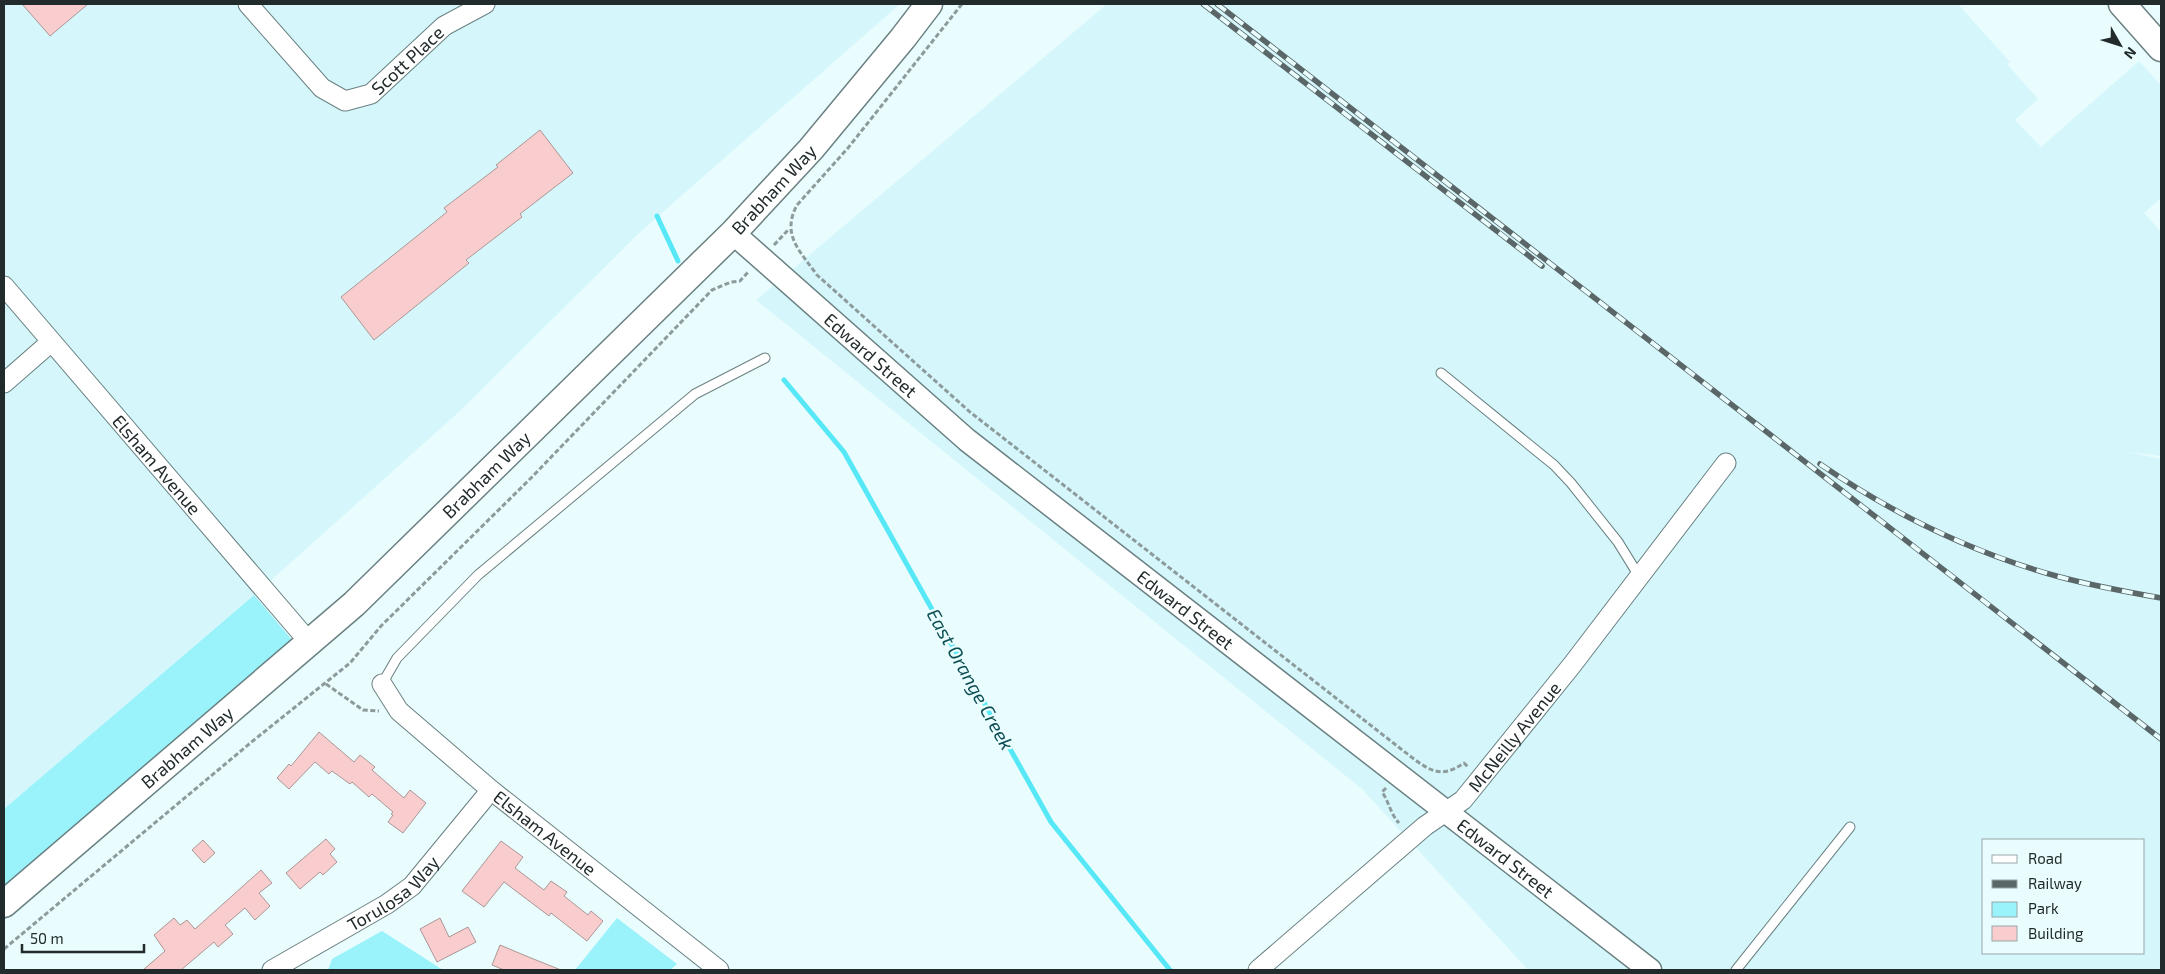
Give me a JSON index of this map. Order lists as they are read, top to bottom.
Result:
{
  "streets": {
    "main road": ["Brabham Way"],
    "street": [
      "Scott Place",
      "Edward Street",
      "Elsham Avenue",
      "McNeilly Avenue",
      "Torulosa Way"
    ]
  },
  "crossings": [
    ["Brabham Way", "Edward Street"],
    ["Brabham Way", "Elsham Avenue"],
    ["Edward Street", "McNeilly Avenue"],
    ["Elsham Avenue", "Torulosa Way"]
  ],
  "water": ["East Orange Creek"],
  "legend": [
    "Road",
    "Railway",
    "Park",
    "Building"
  ],
  "scale_bar": "50 m",
  "north": "bottom right"
}
